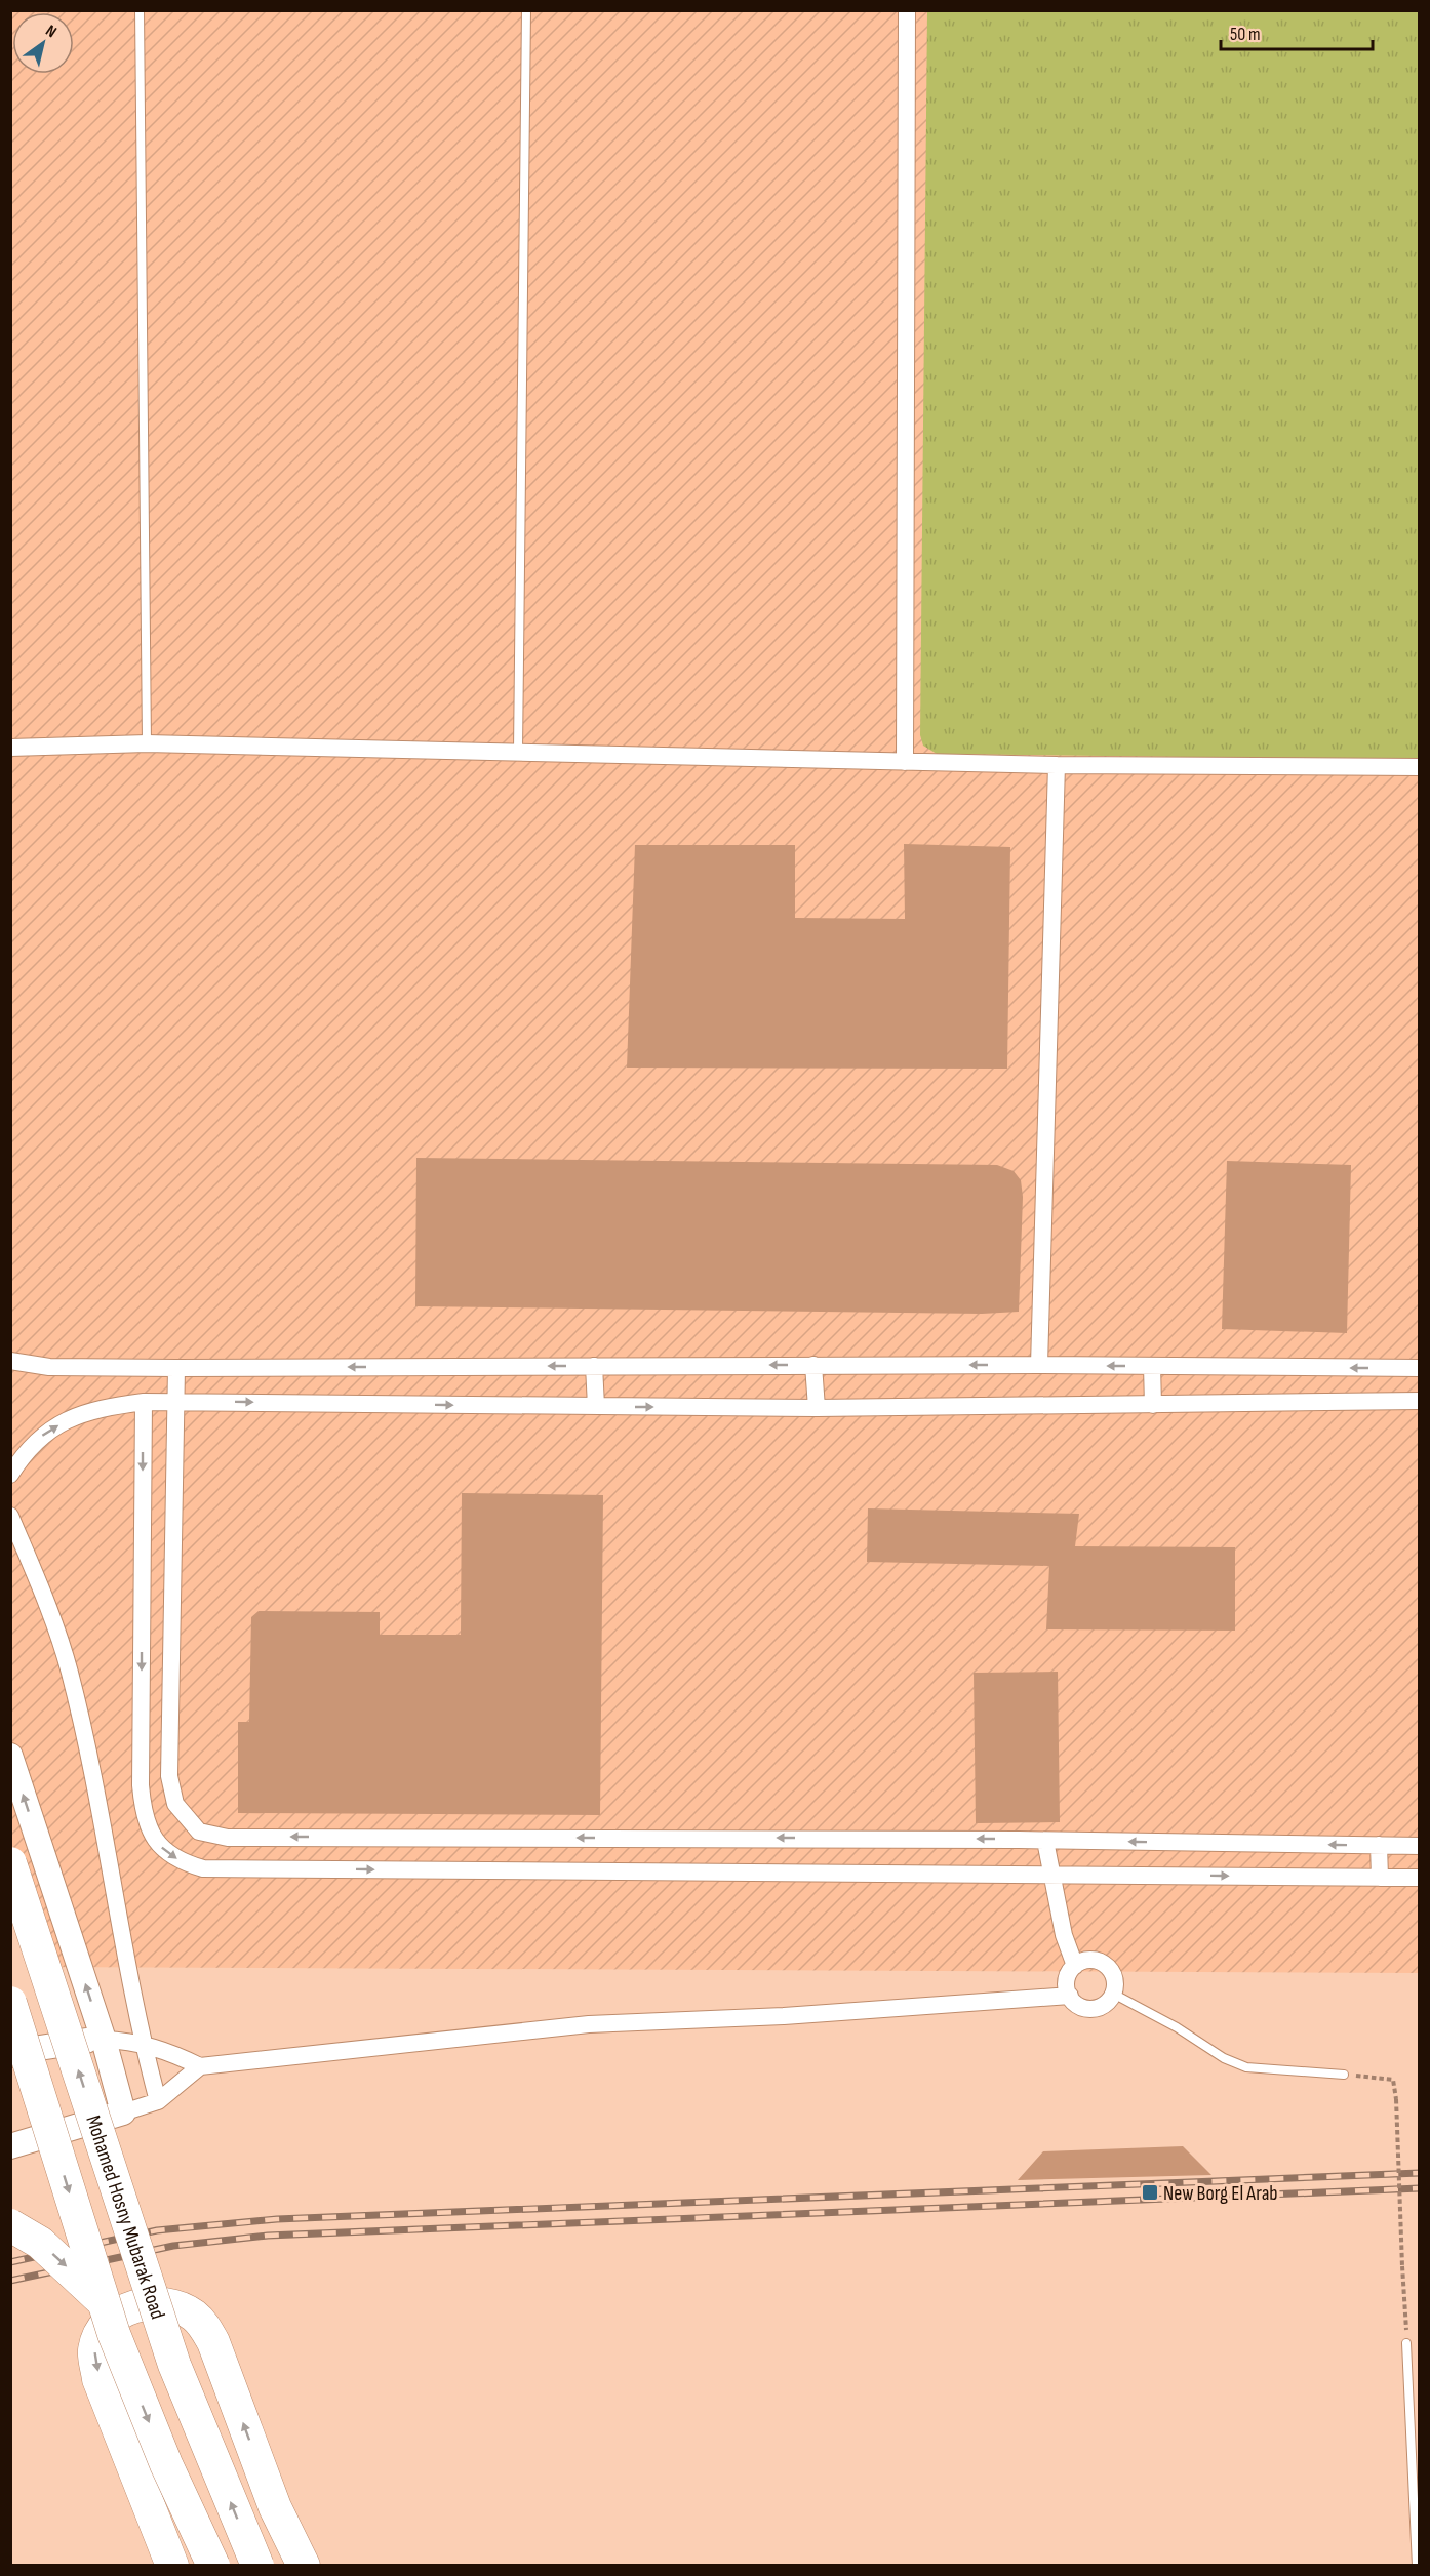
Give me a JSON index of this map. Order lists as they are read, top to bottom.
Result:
{
  "streets": {
    "highway": ["Mohamed Hosny Mubarak Road"]
  },
  "places": {
    "transit": ["New Borg El Arab"]
  },
  "scale_bar": "50 m",
  "north": "top right"
}
